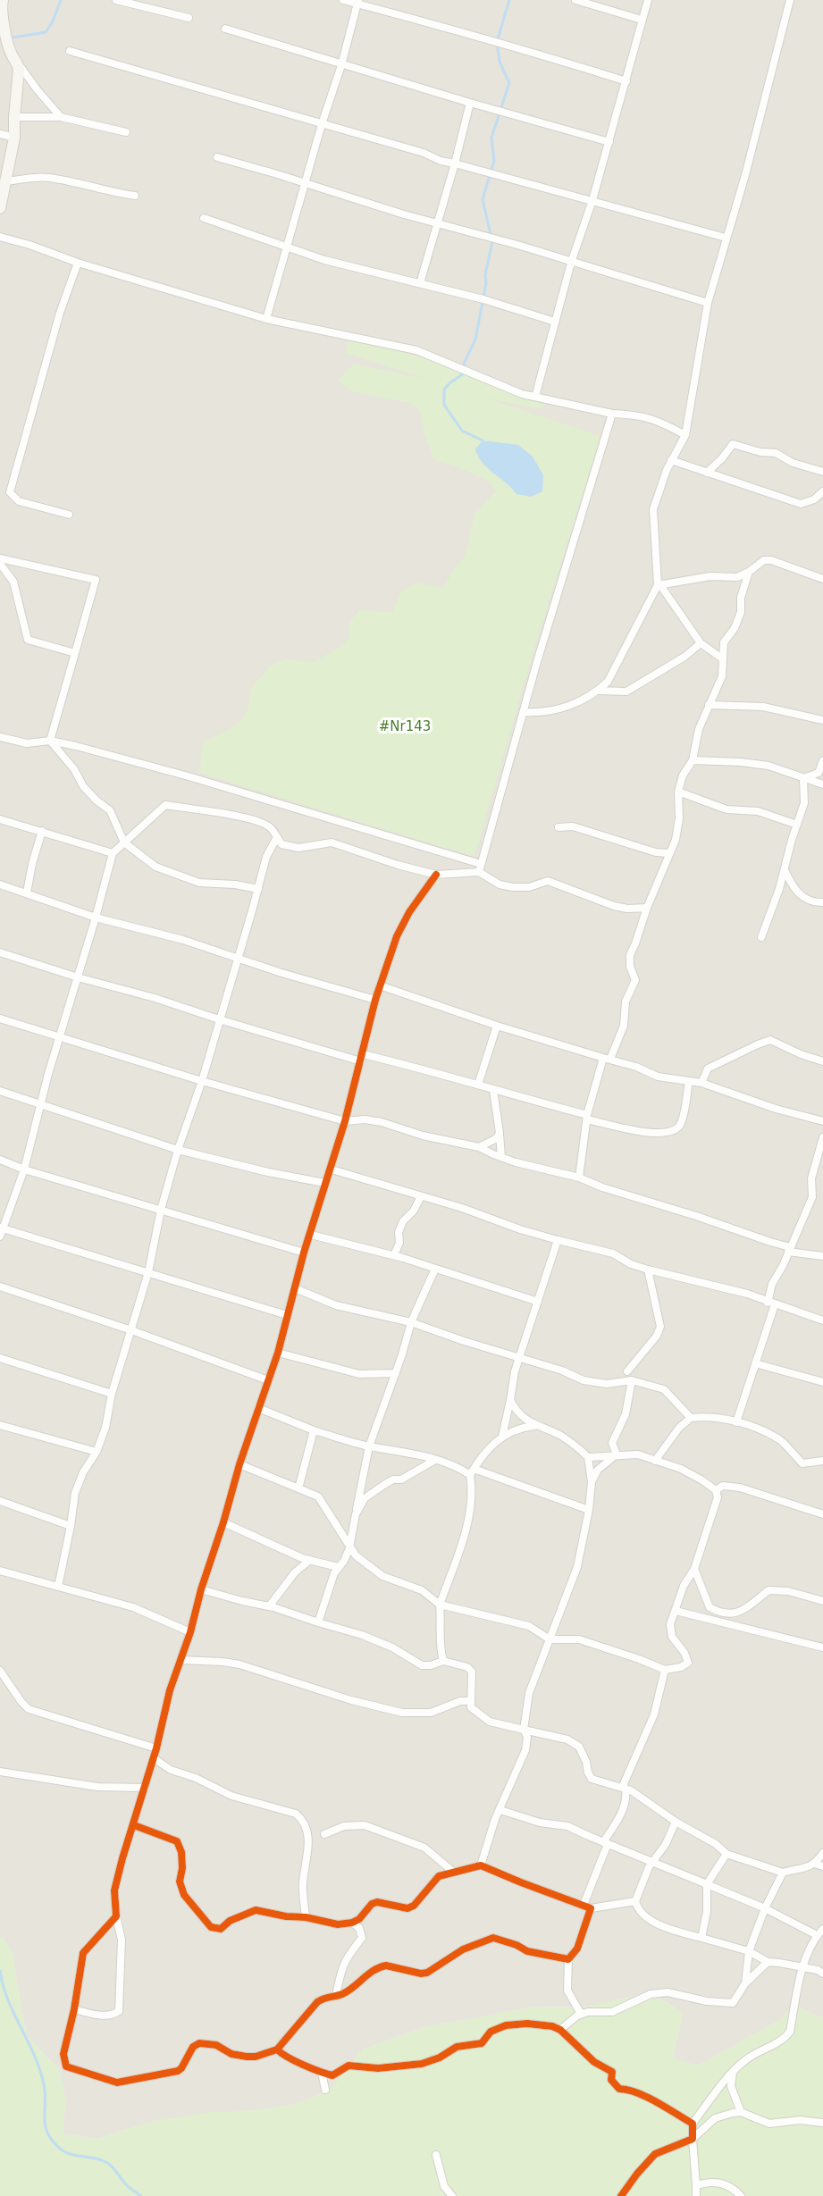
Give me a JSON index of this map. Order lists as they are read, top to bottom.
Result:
{
  "parks": ["#Nr143"]
}
